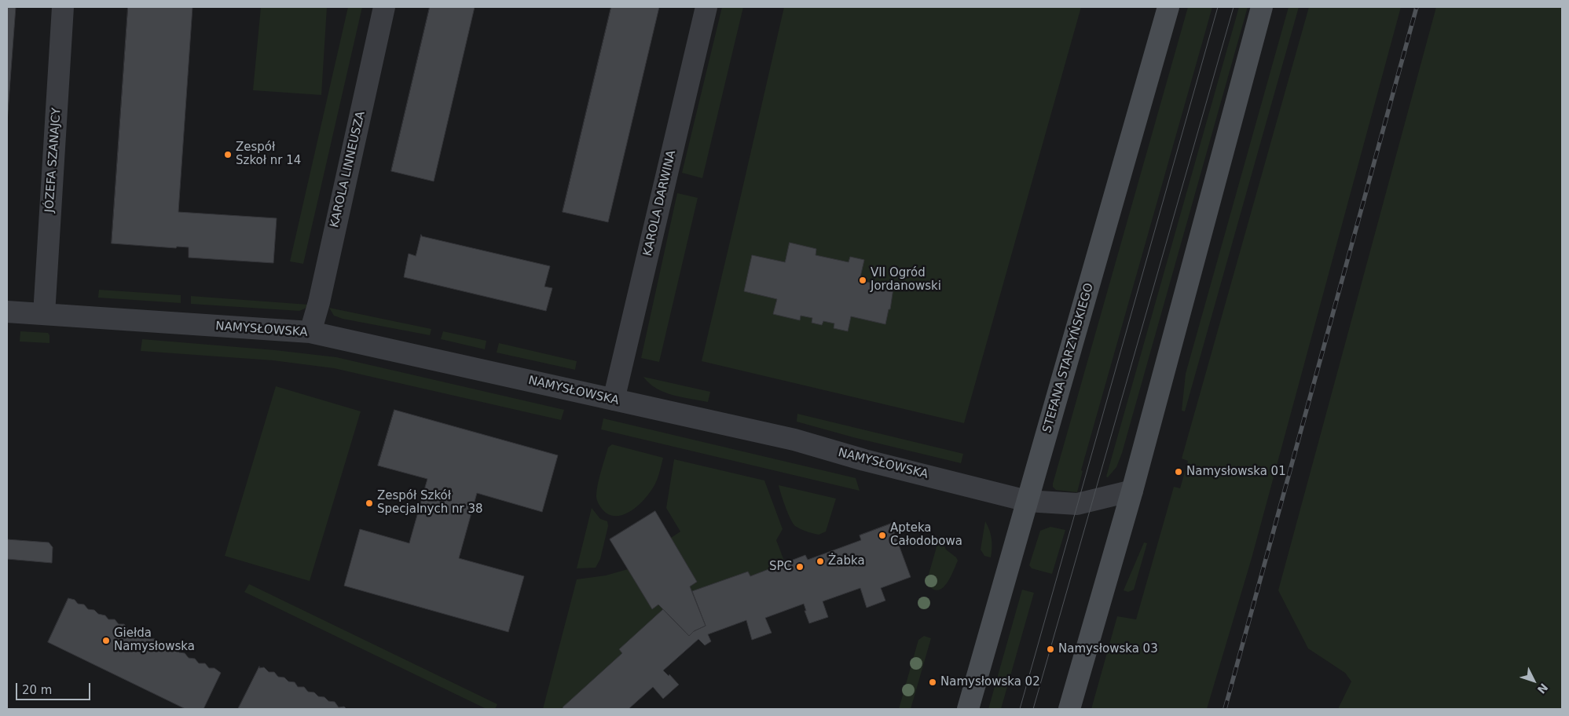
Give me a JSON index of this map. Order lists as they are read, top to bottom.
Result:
{
  "streets": {
    "main road": ["STEFANA STARZYŃSKIEGO"],
    "street": [
      "JÓZEFA SZANAJCY",
      "KAROLA LINNEUSZA",
      "KAROLA DARWINA",
      "NAMYSŁOWSKA"
    ]
  },
  "crossings": [
    ["JÓZEFA SZANAJCY", "NAMYSŁOWSKA"],
    ["KAROLA LINNEUSZA", "NAMYSŁOWSKA"],
    ["KAROLA DARWINA", "NAMYSŁOWSKA"],
    ["NAMYSŁOWSKA", "STEFANA STARZYŃSKIEGO"]
  ],
  "places": [
    "Zespół Szkoł nr 14",
    "VII Ogród Jordanowski",
    "Namysłowska 01",
    "Zespół Szkół Specjalnych nr 38",
    "Apteka Całodobowa",
    "Żabka",
    "SPC",
    "Giełda Namysłowska",
    "Namysłowska 03",
    "Namysłowska 02"
  ],
  "scale_bar": "20 m",
  "north": "bottom right"
}
